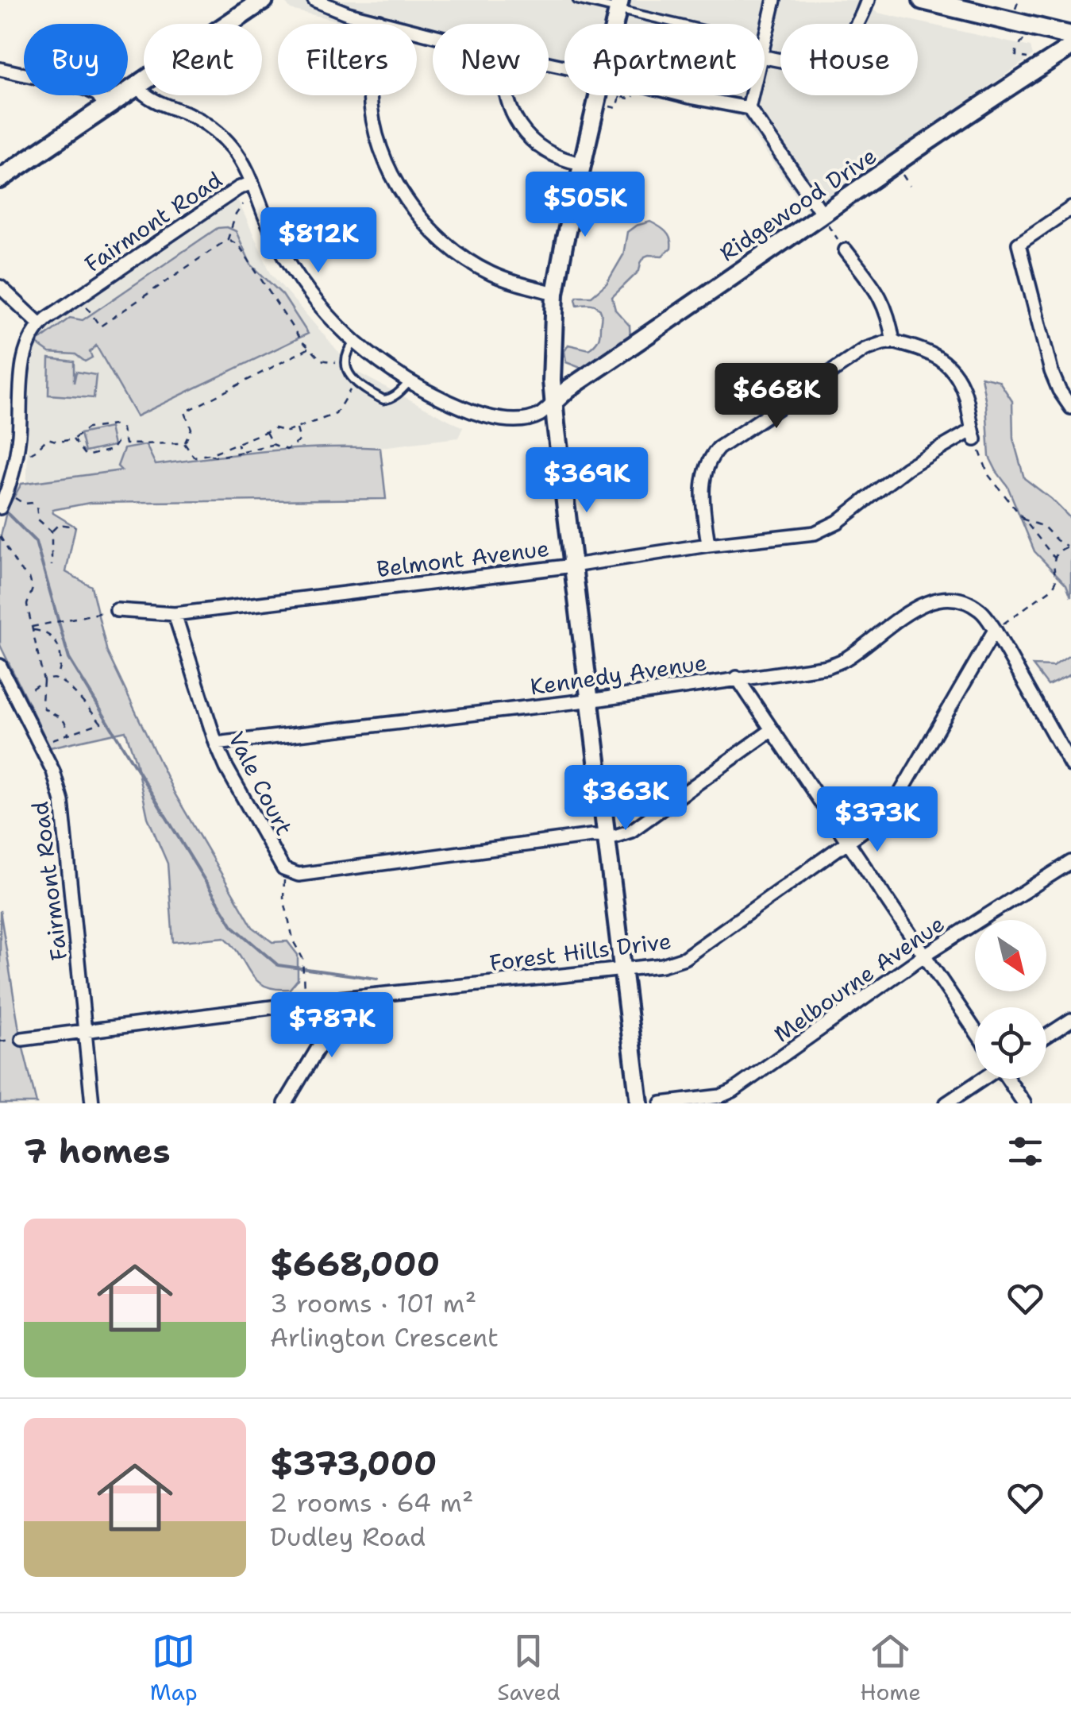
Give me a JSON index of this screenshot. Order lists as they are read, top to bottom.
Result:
{
  "streets": {
    "street": [
      "Ridgewood Drive",
      "Fairmont Road",
      "Belmont Avenue",
      "Kennedy Avenue",
      "Vale Court",
      "Forest Hills Drive",
      "Melbourne Avenue"
    ]
  },
  "crossings": [
    ["Fairmont Road", "Forest Hills Drive"],
    ["Belmont Avenue", "Vale Court"],
    ["Kennedy Avenue", "Vale Court"],
    ["Kennedy Avenue", "Forest Hills Drive"]
  ],
  "north": "bottom right",
  "page": {
    "chip": [
      "Buy",
      "Rent",
      "Filters",
      "New",
      "Apartment",
      "House"
    ],
    "price": [
      "$505K",
      "$812K",
      "$668K",
      "$369K",
      "$363K",
      "$373K",
      "$787K"
    ],
    "heading": "7 homes",
    "list": [
      {
        "name": "$668,000",
        "note": "3 rooms · 101 m² · Arlington Crescent"
      },
      {
        "name": "$373,000",
        "note": "2 rooms · 64 m² · Dudley Road"
      }
    ],
    "tabs": ["Map", "Saved", "Home"]
  }
}
